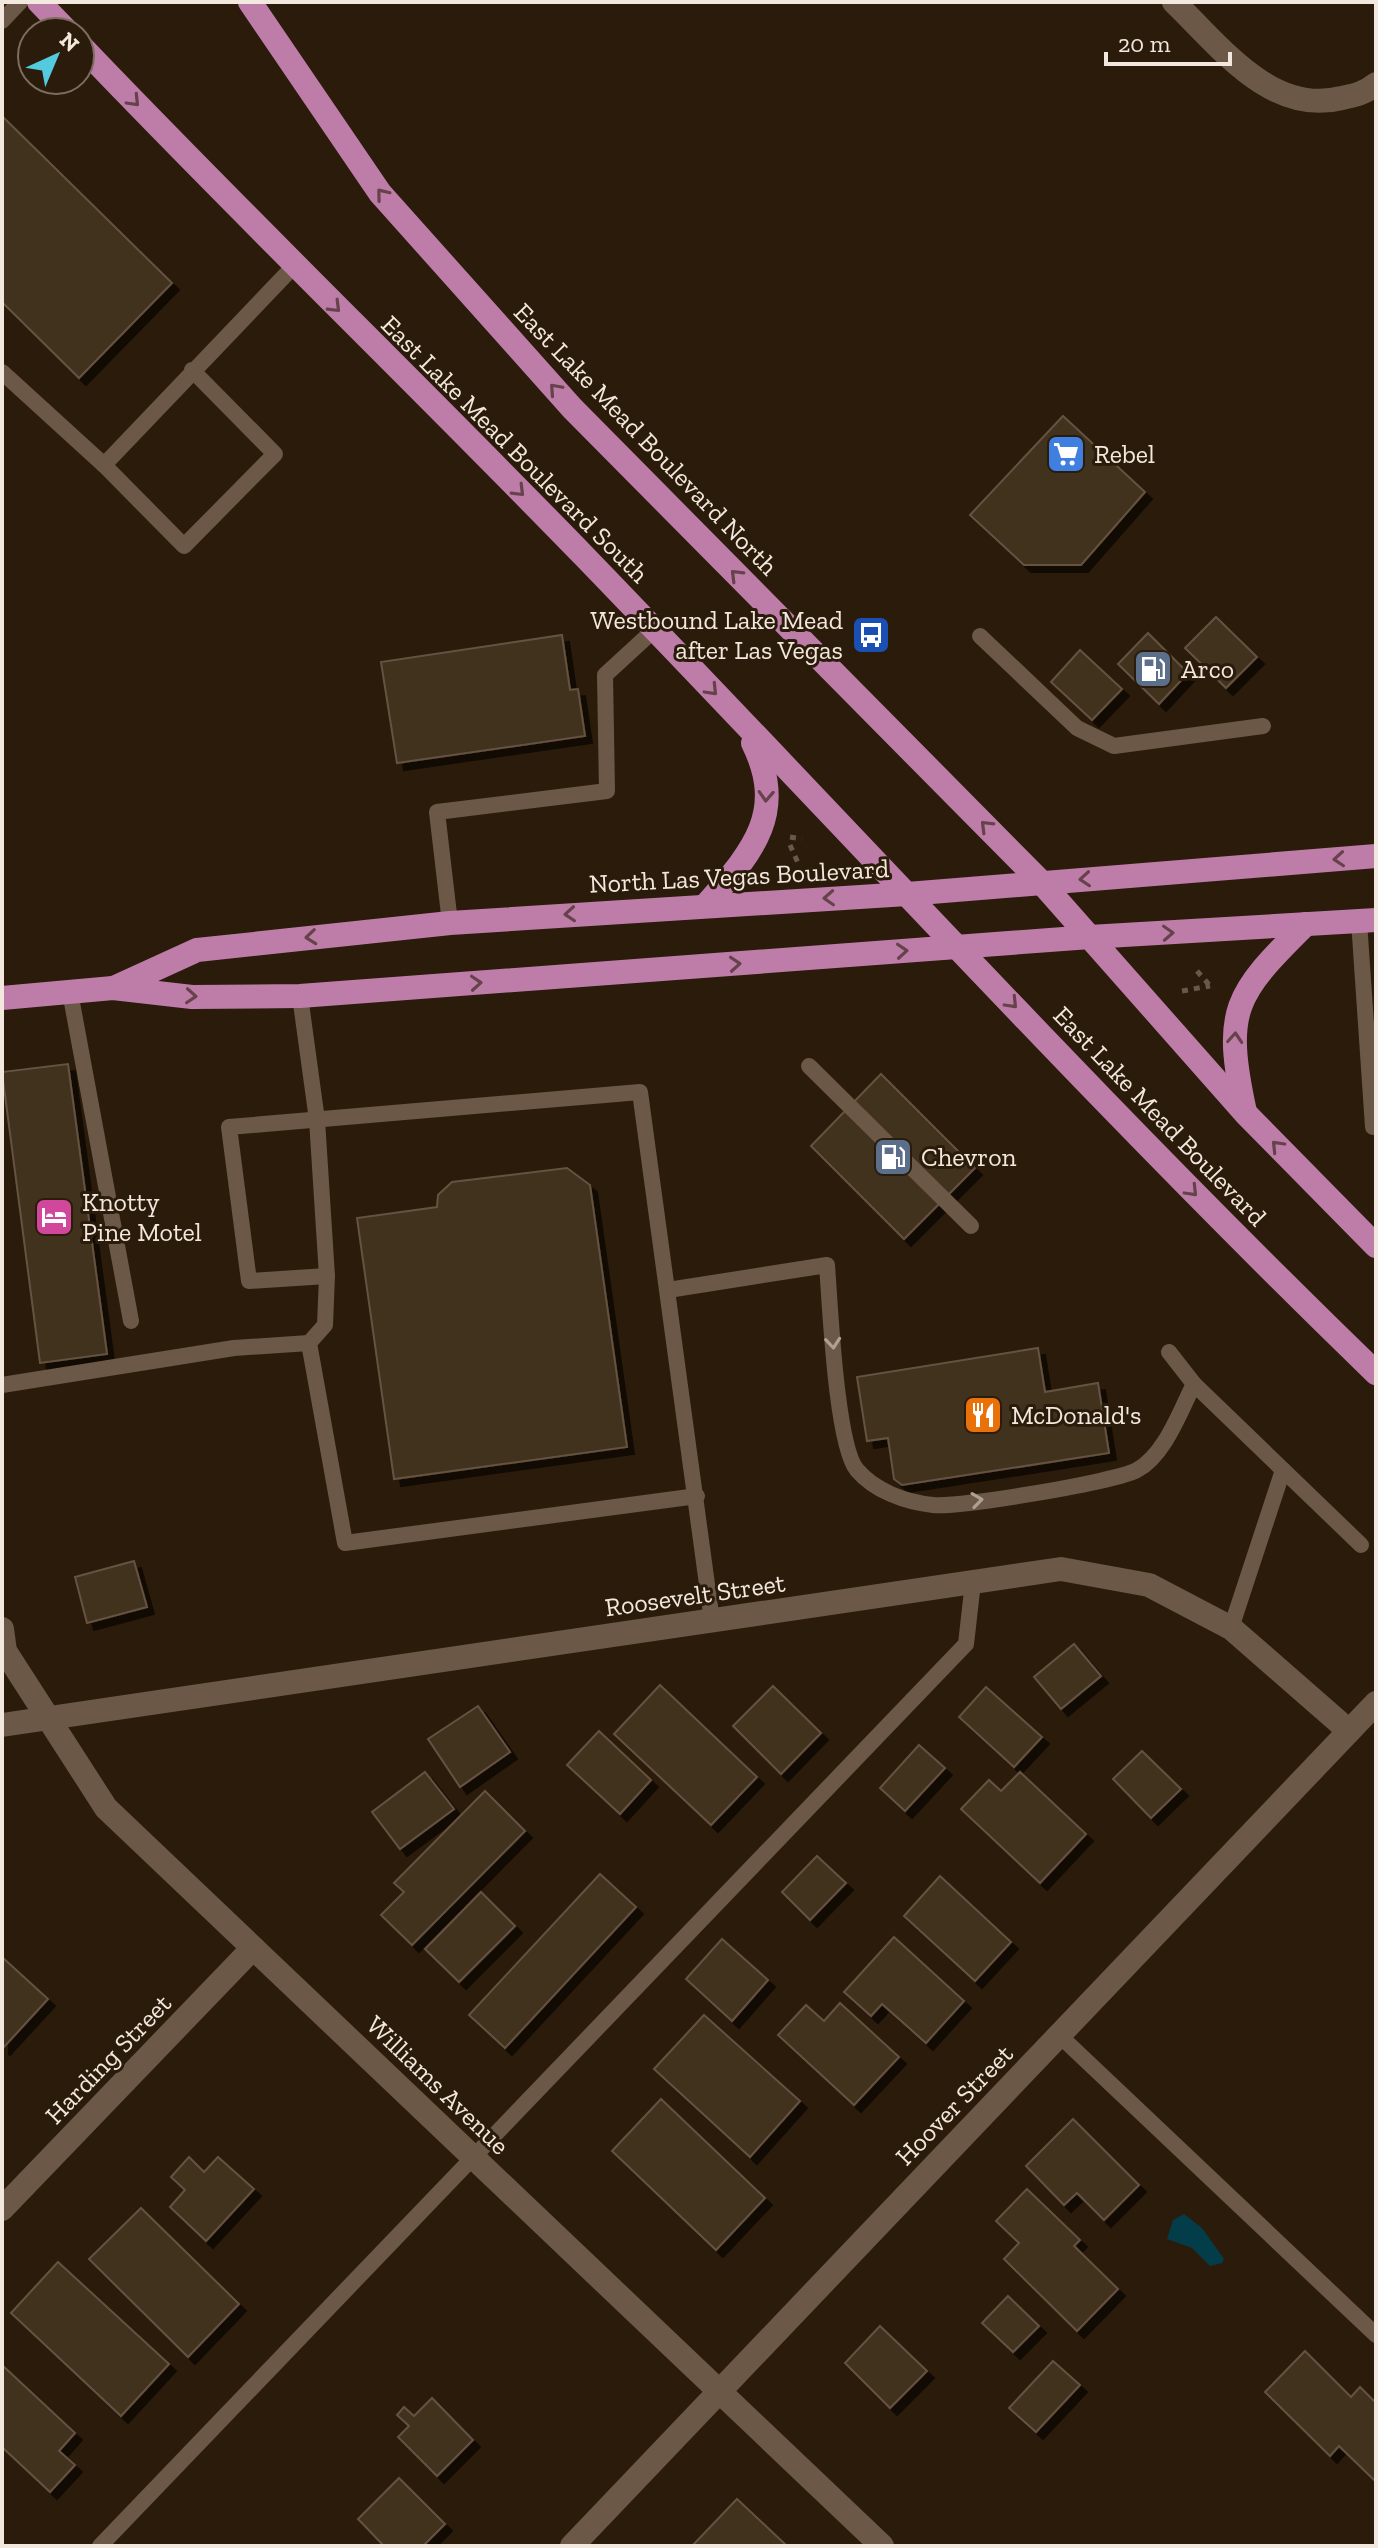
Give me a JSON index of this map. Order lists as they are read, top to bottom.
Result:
{
  "streets": {
    "main road": [
      "East Lake Mead Boulevard North",
      "East Lake Mead Boulevard South",
      "North Las Vegas Boulevard",
      "East Lake Mead Boulevard"
    ],
    "street": [
      "Roosevelt Street",
      "Harding Street",
      "Williams Avenue",
      "Hoover Street"
    ]
  },
  "crossings": [
    ["East Lake Mead Boulevard North", "North Las Vegas Boulevard"],
    ["East Lake Mead Boulevard South", "North Las Vegas Boulevard"],
    ["East Lake Mead Boulevard South", "East Lake Mead Boulevard"],
    ["North Las Vegas Boulevard", "East Lake Mead Boulevard"],
    ["Roosevelt Street", "Williams Avenue"],
    ["Roosevelt Street", "Hoover Street"],
    ["Harding Street", "Williams Avenue"],
    ["Williams Avenue", "Hoover Street"]
  ],
  "one_way": ["East Lake Mead Boulevard North", "East Lake Mead Boulevard South"],
  "places": {
    "supermarket": ["Rebel"],
    "bus stop": ["Westbound Lake Mead after Las Vegas"],
    "fuel station": ["Arco", "Chevron"],
    "hotel": ["Knotty Pine Motel"],
    "restaurant": ["McDonald's"]
  },
  "scale_bar": "20 m",
  "north": "top right"
}
